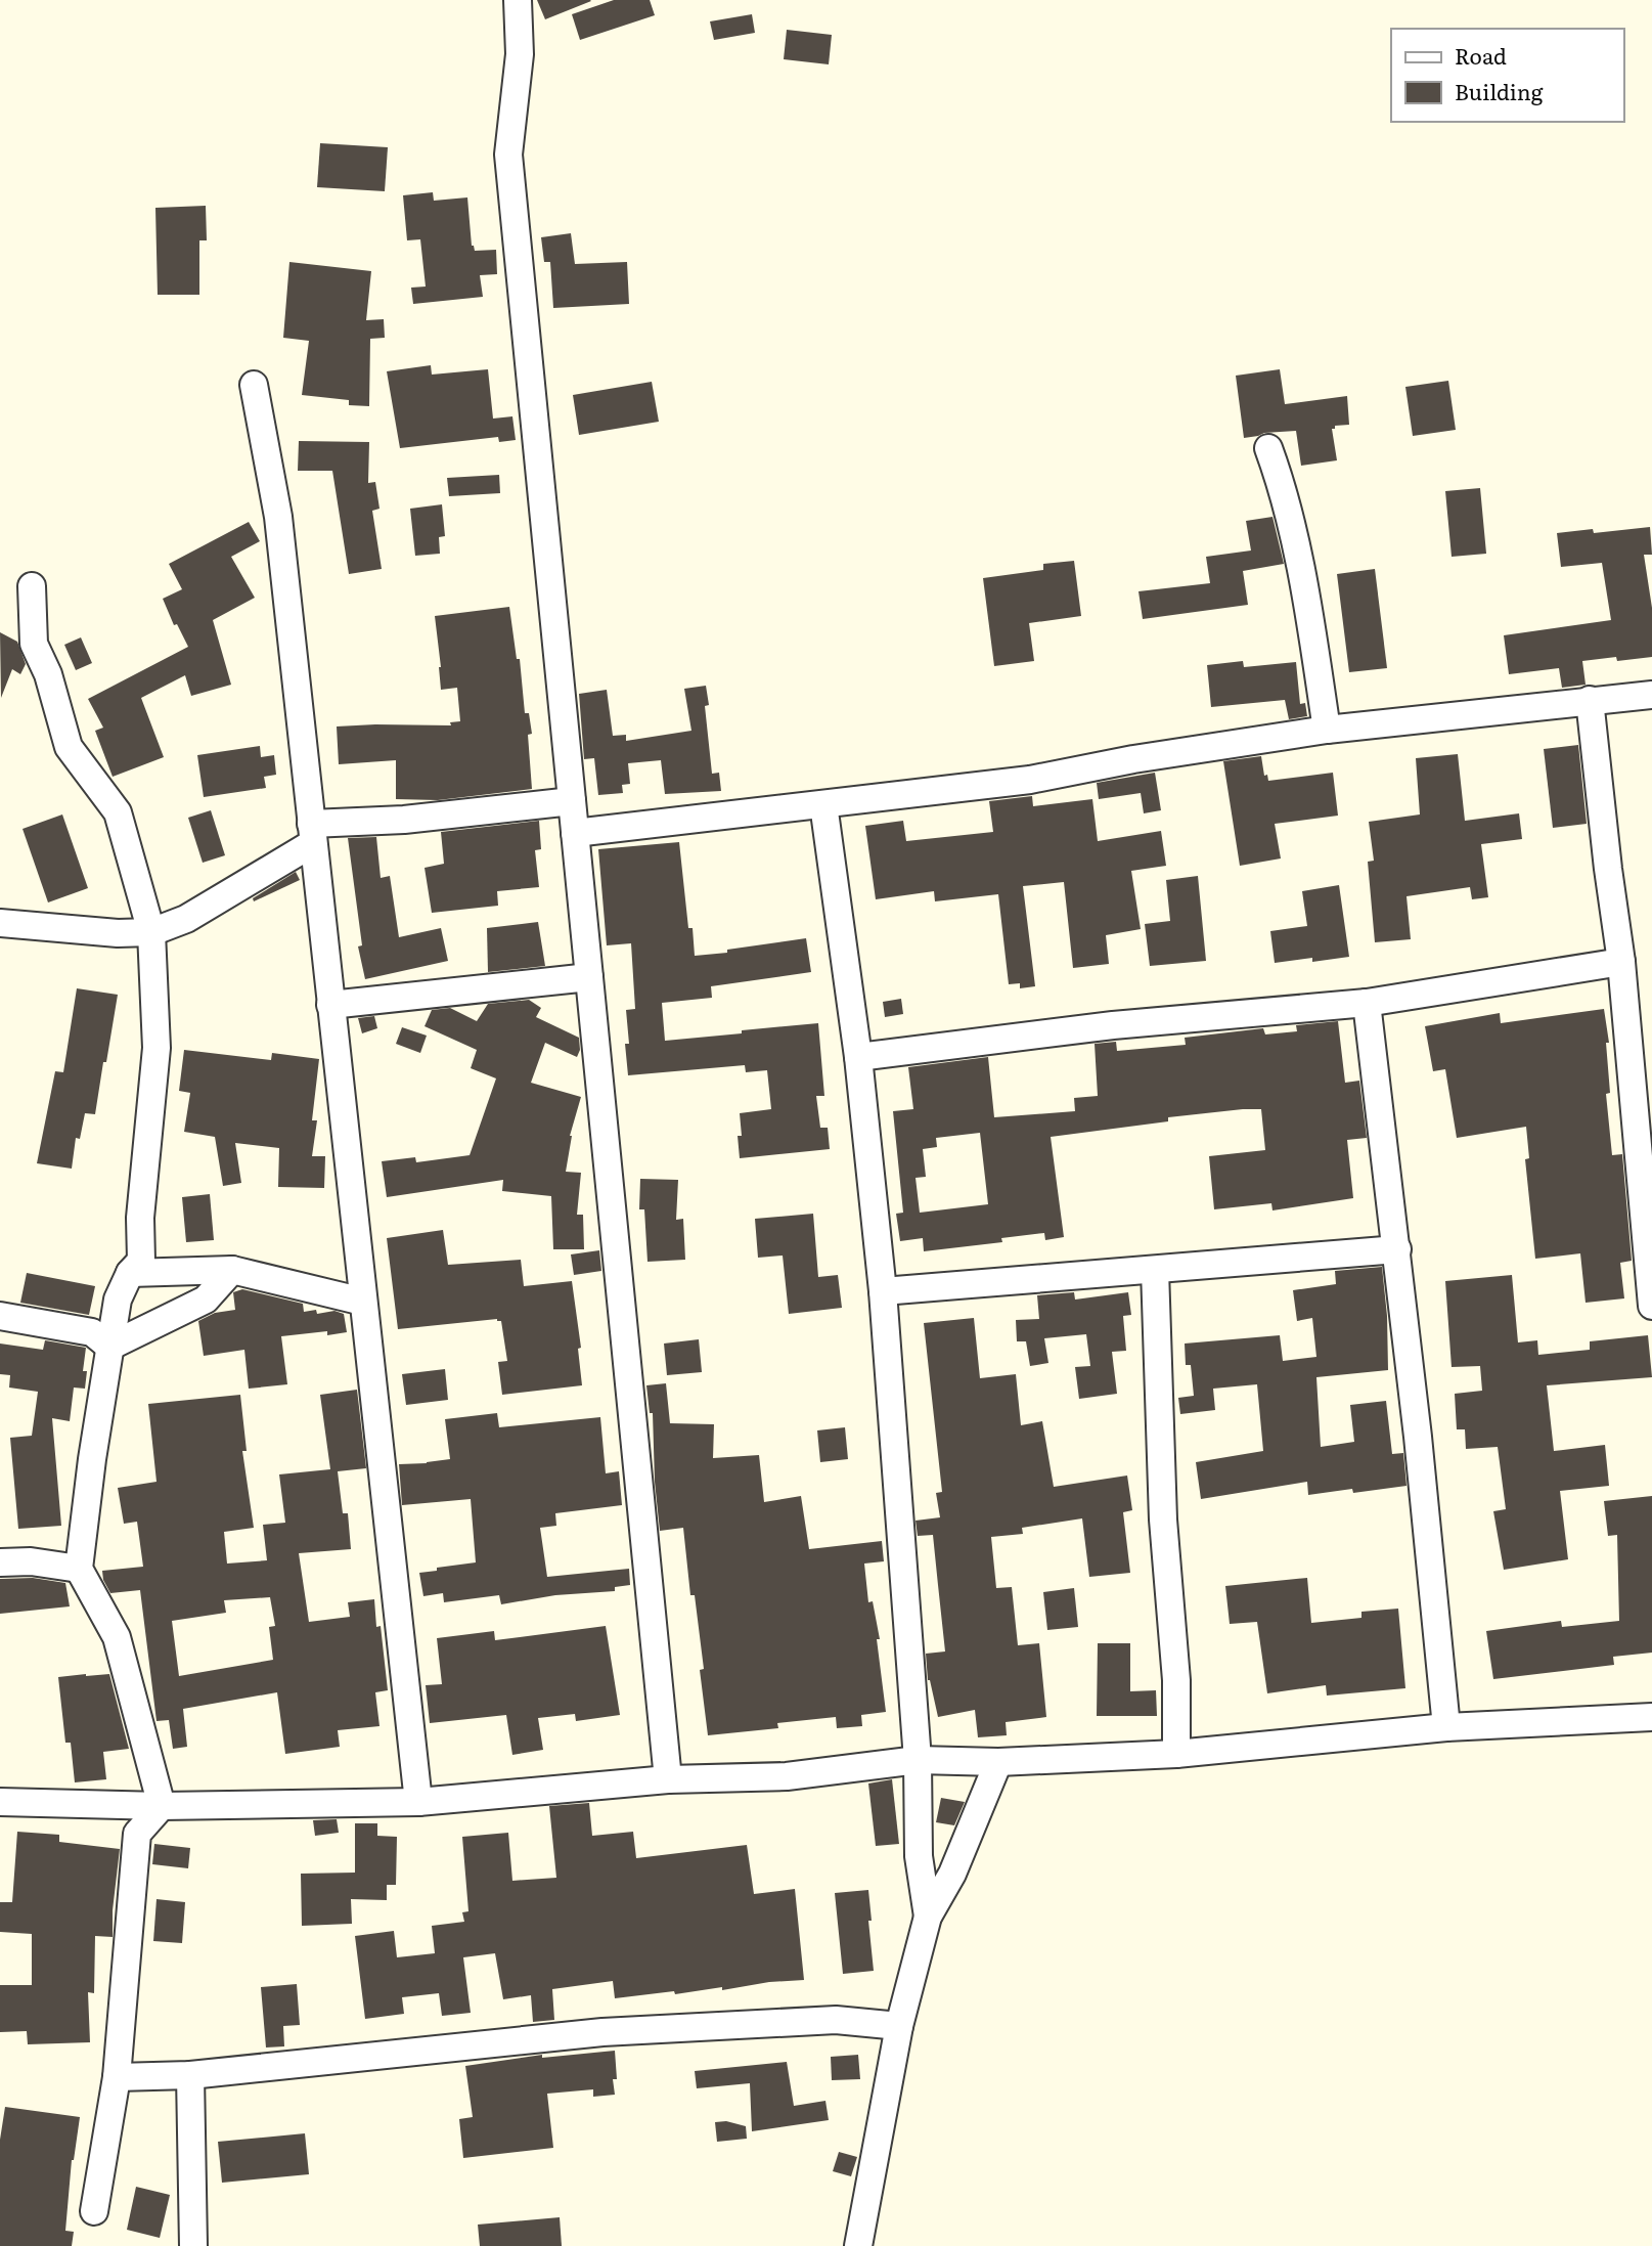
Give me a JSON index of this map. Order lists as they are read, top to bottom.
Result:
{
  "legend": ["Road", "Building"]
}
